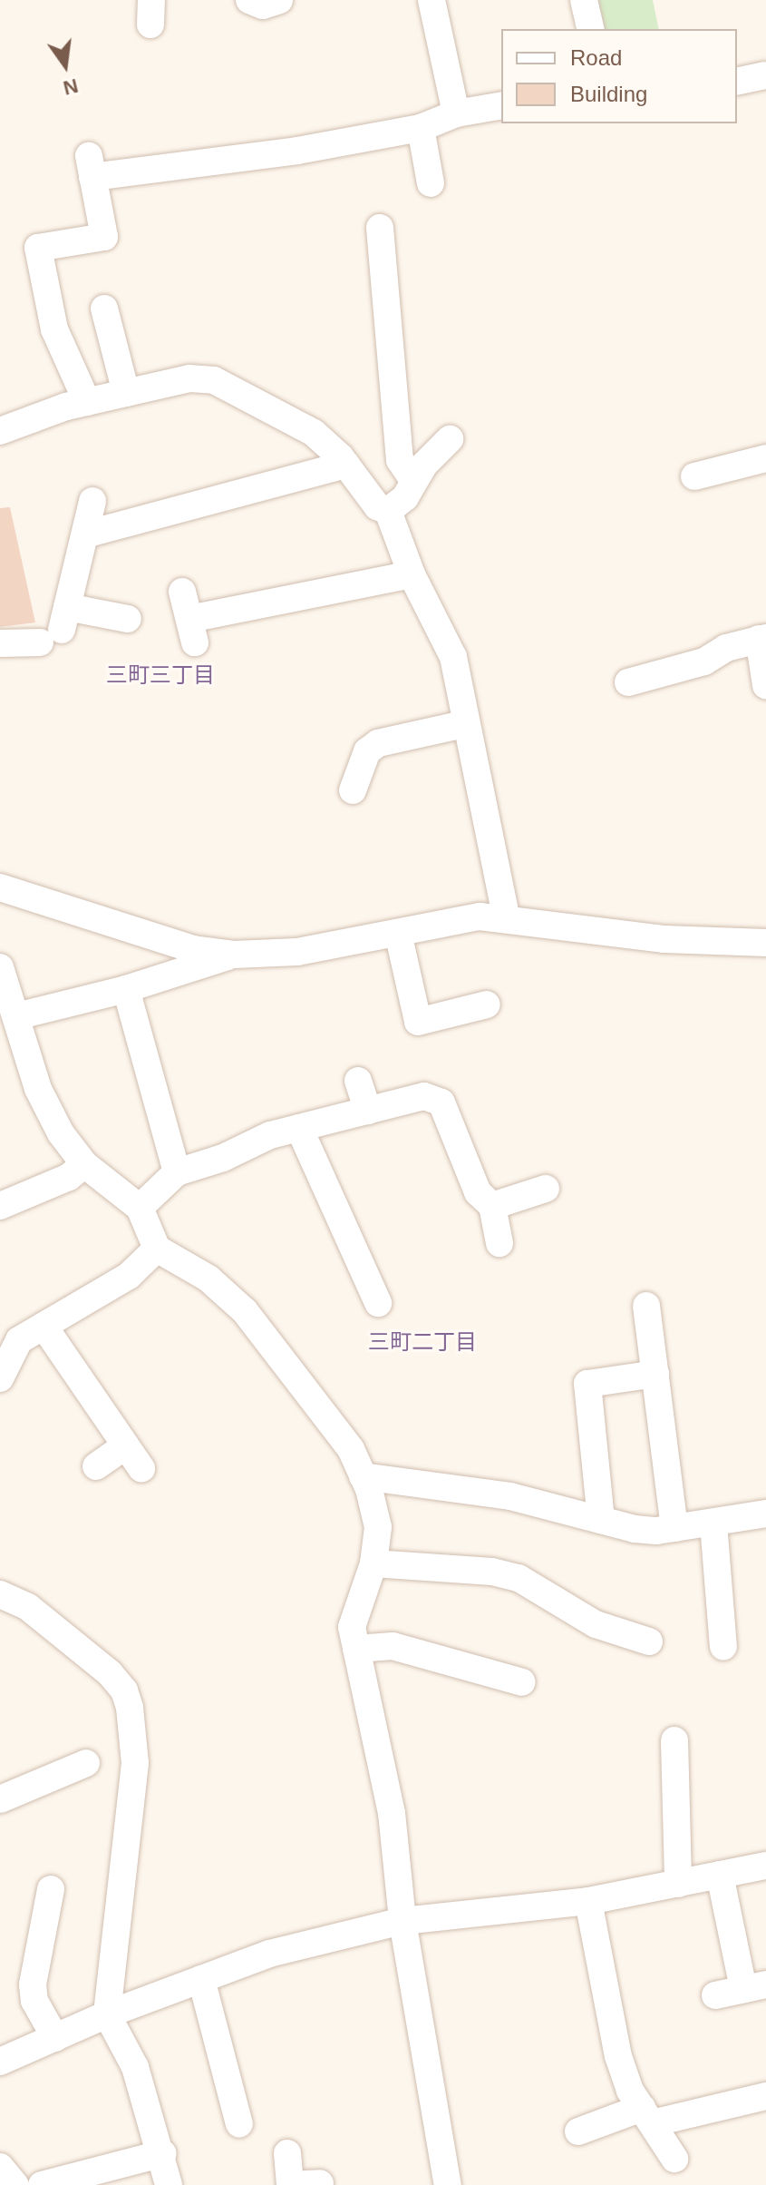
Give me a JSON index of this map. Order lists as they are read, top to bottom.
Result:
{
  "districts": ["三町三丁目", "三町二丁目"],
  "legend": ["Road", "Building"],
  "north": "bottom"
}
